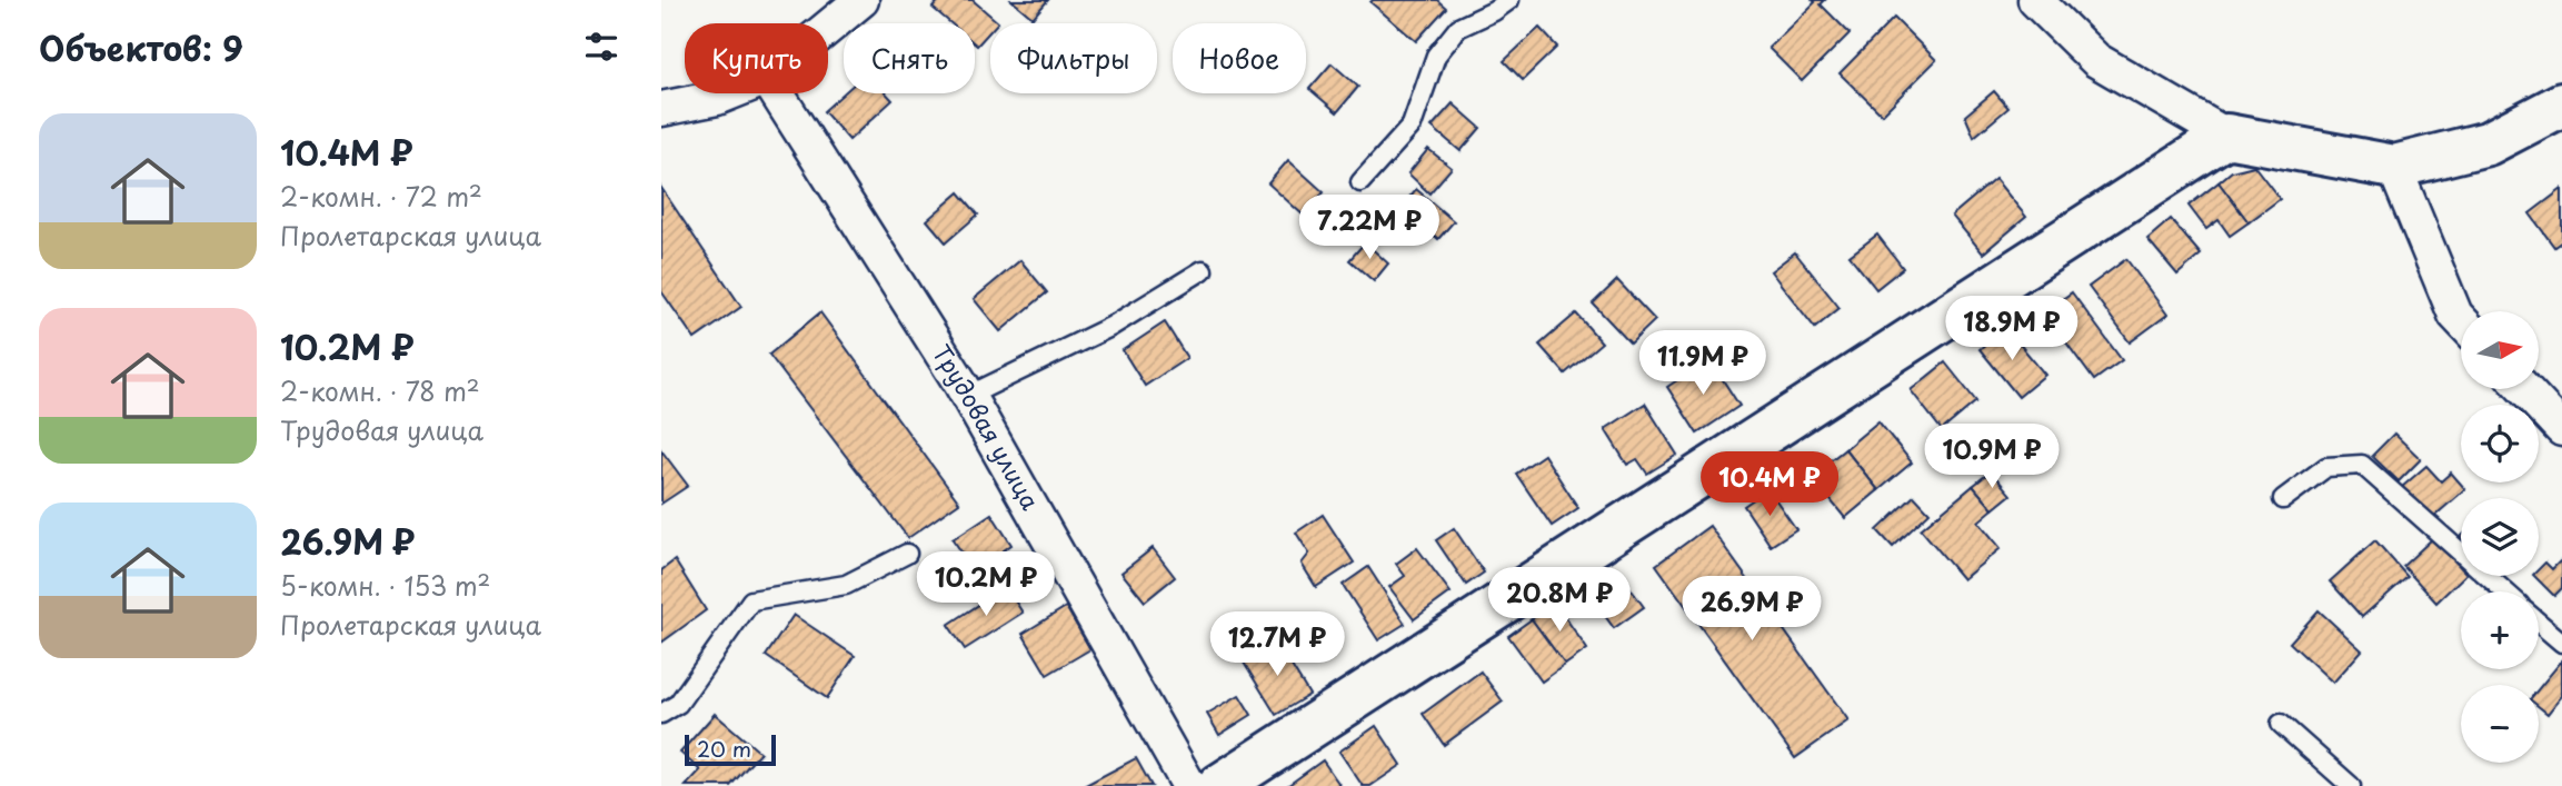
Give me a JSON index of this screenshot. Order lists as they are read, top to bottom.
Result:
{
  "streets": {
    "street": ["Трудовая улица"]
  },
  "scale_bar": "20 m",
  "north": "right",
  "page": {
    "heading": "Объектов: 9",
    "chip": [
      "Купить",
      "Снять",
      "Фильтры",
      "Новое"
    ],
    "list": [
      {
        "name": "10.4M ₽",
        "note": "2-комн. · 72 m² · Пролетарская улица"
      },
      {
        "name": "10.2M ₽",
        "note": "2-комн. · 78 m² · Трудовая улица"
      },
      {
        "name": "26.9M ₽",
        "note": "5-комн. · 153 m² · Пролетарская улица"
      }
    ],
    "price": [
      "7.22M ₽",
      "18.9M ₽",
      "11.9M ₽",
      "10.9M ₽",
      "10.4M ₽",
      "10.2M ₽",
      "20.8M ₽",
      "26.9M ₽",
      "12.7M ₽"
    ],
    "map_buttons": ["+", "−"],
    "scale": "20 m"
  }
}
